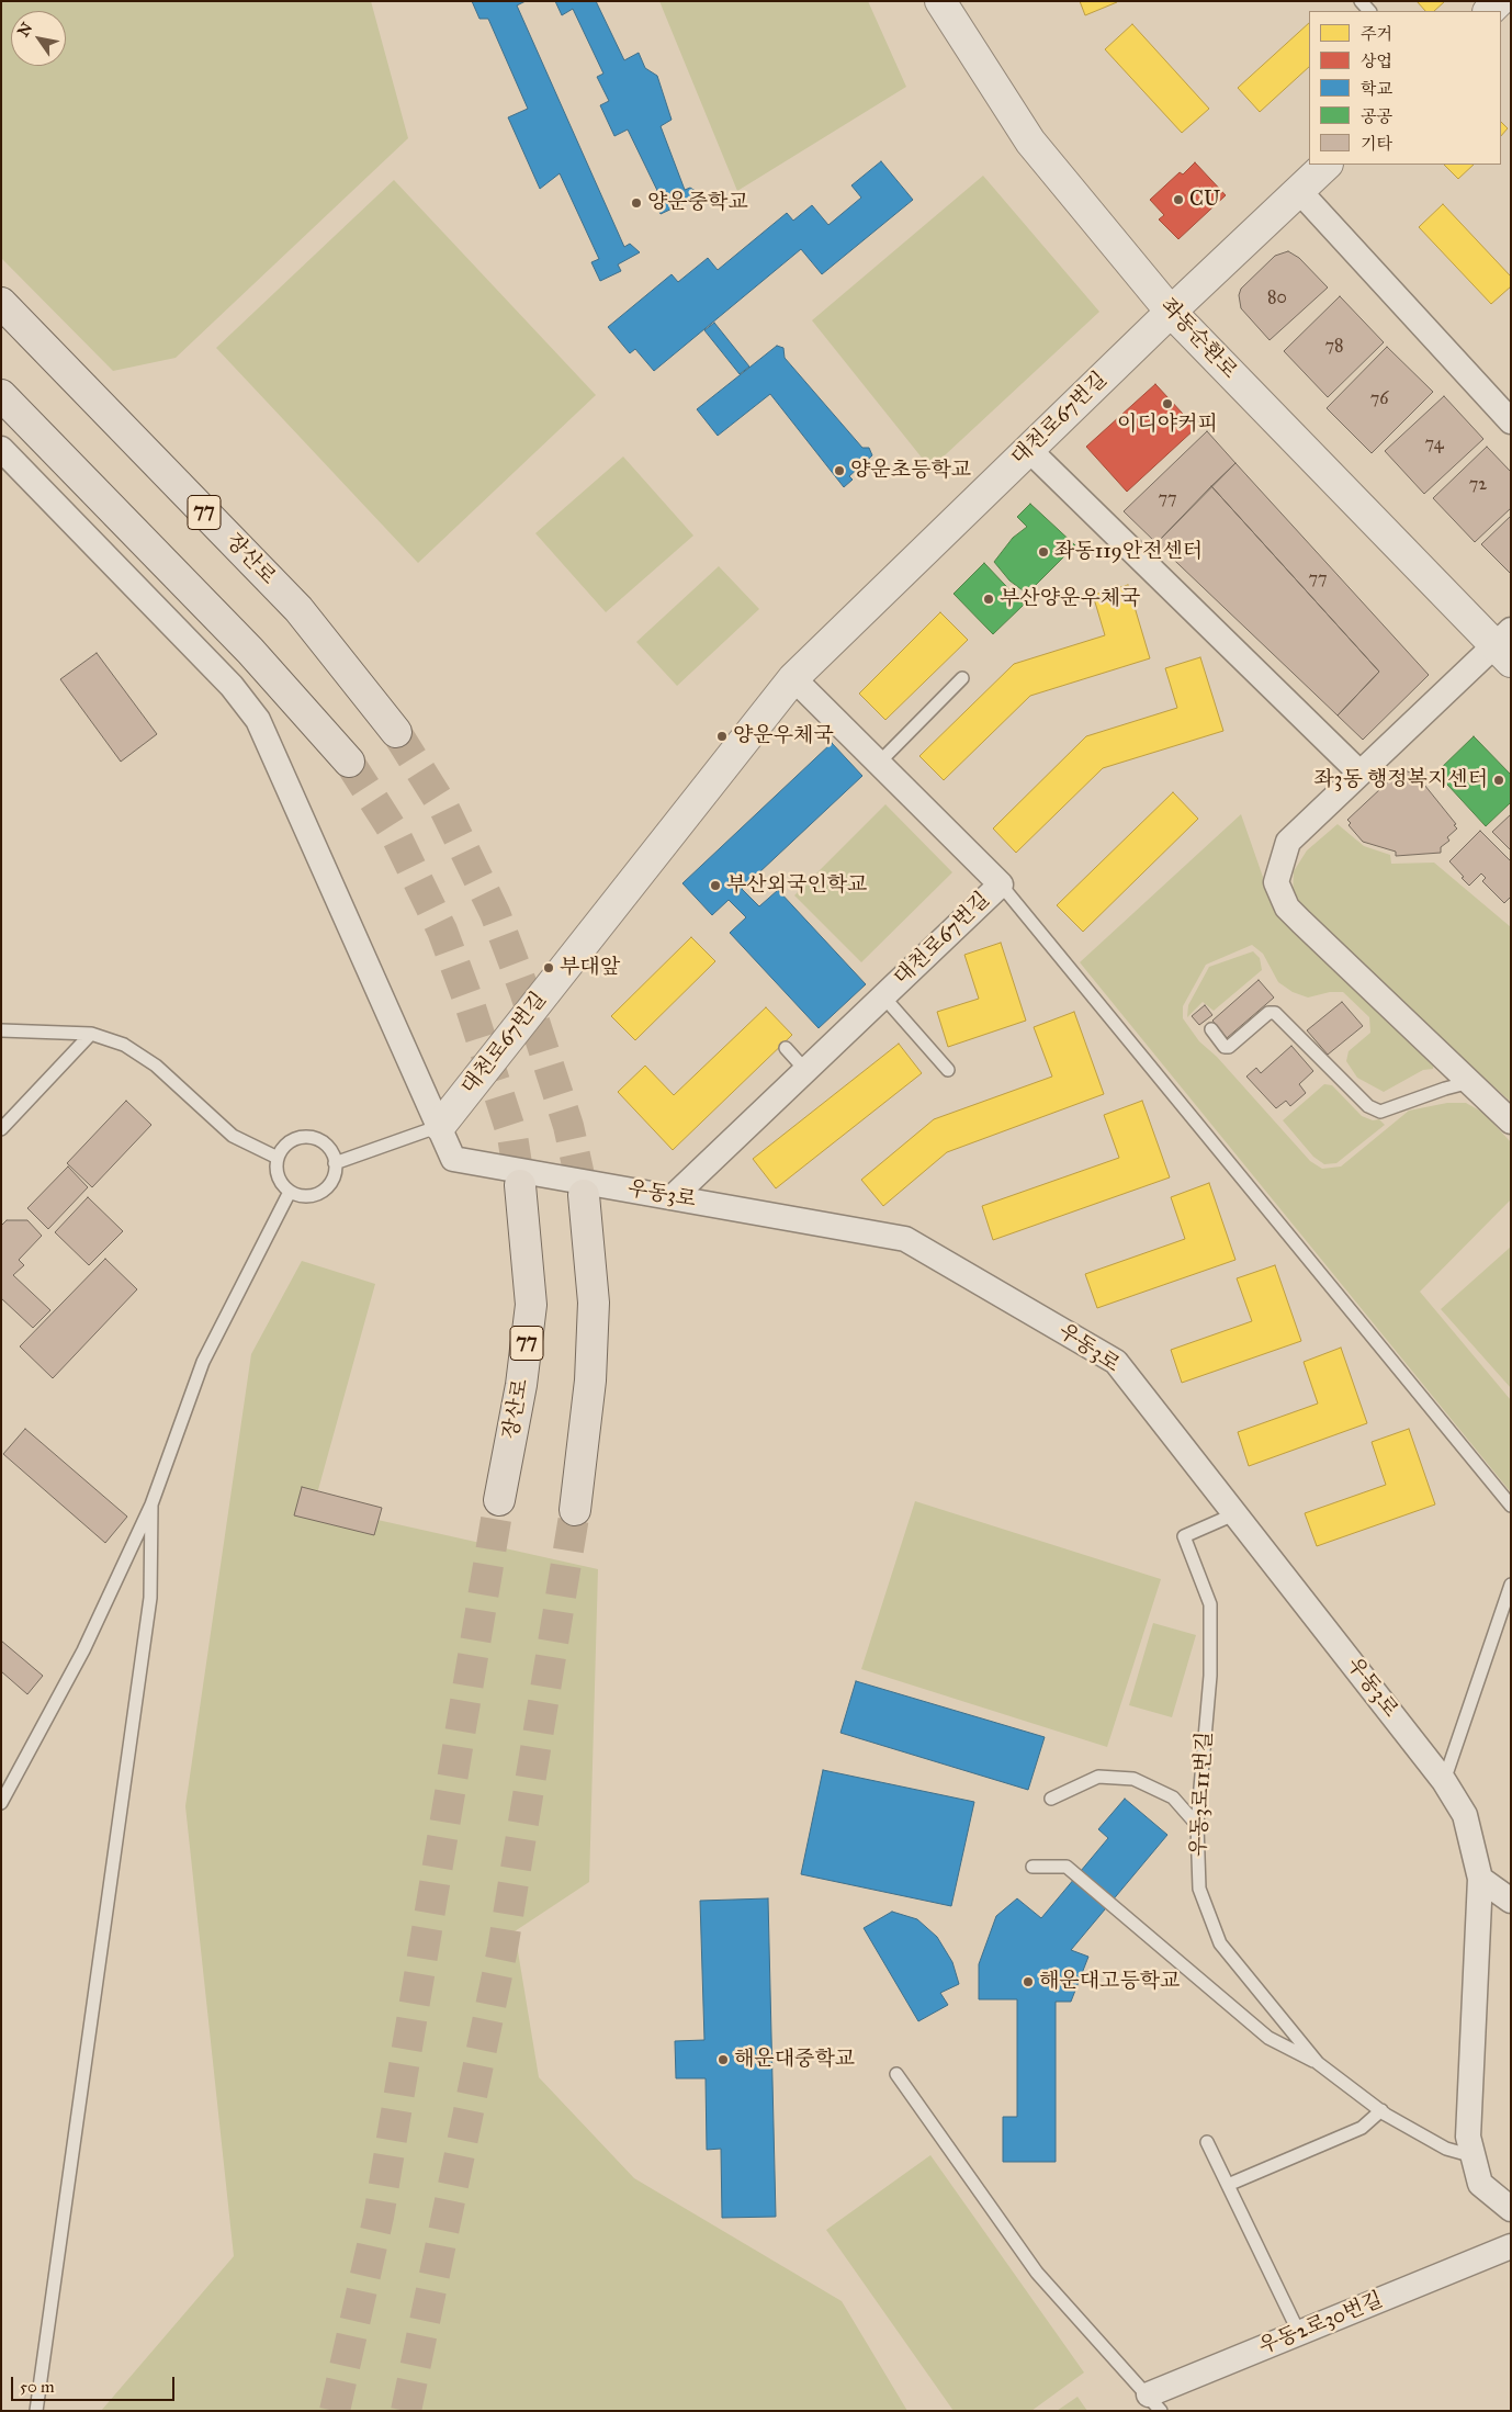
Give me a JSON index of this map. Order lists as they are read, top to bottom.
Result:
{
  "streets": {
    "highway": ["77", "장산로"],
    "street": [
      "좌동순환로",
      "대천로67번길",
      "우동3로",
      "우동2로30번길"
    ],
    "lane": ["우동3로11번길"]
  },
  "crossings": [
    ["좌동순환로", "대천로67번길"],
    ["대천로67번길", "우동3로"],
    ["우동3로", "우동3로11번길"]
  ],
  "places": [
    "CU",
    "양운중학교",
    "이디야커피",
    "양운초등학교",
    "좌동119안전센터",
    "부산양운우체국",
    "양운우체국",
    "좌3동 행정복지센터",
    "부산외국인학교",
    "부대앞",
    "해운대고등학교",
    "해운대중학교"
  ],
  "house_numbers": [
    "80",
    "78",
    "76",
    "74",
    "72",
    "77",
    "77"
  ],
  "legend": [
    "주거",
    "상업",
    "학교",
    "공공",
    "기타"
  ],
  "scale_bar": "50 m",
  "north": "top left"
}
